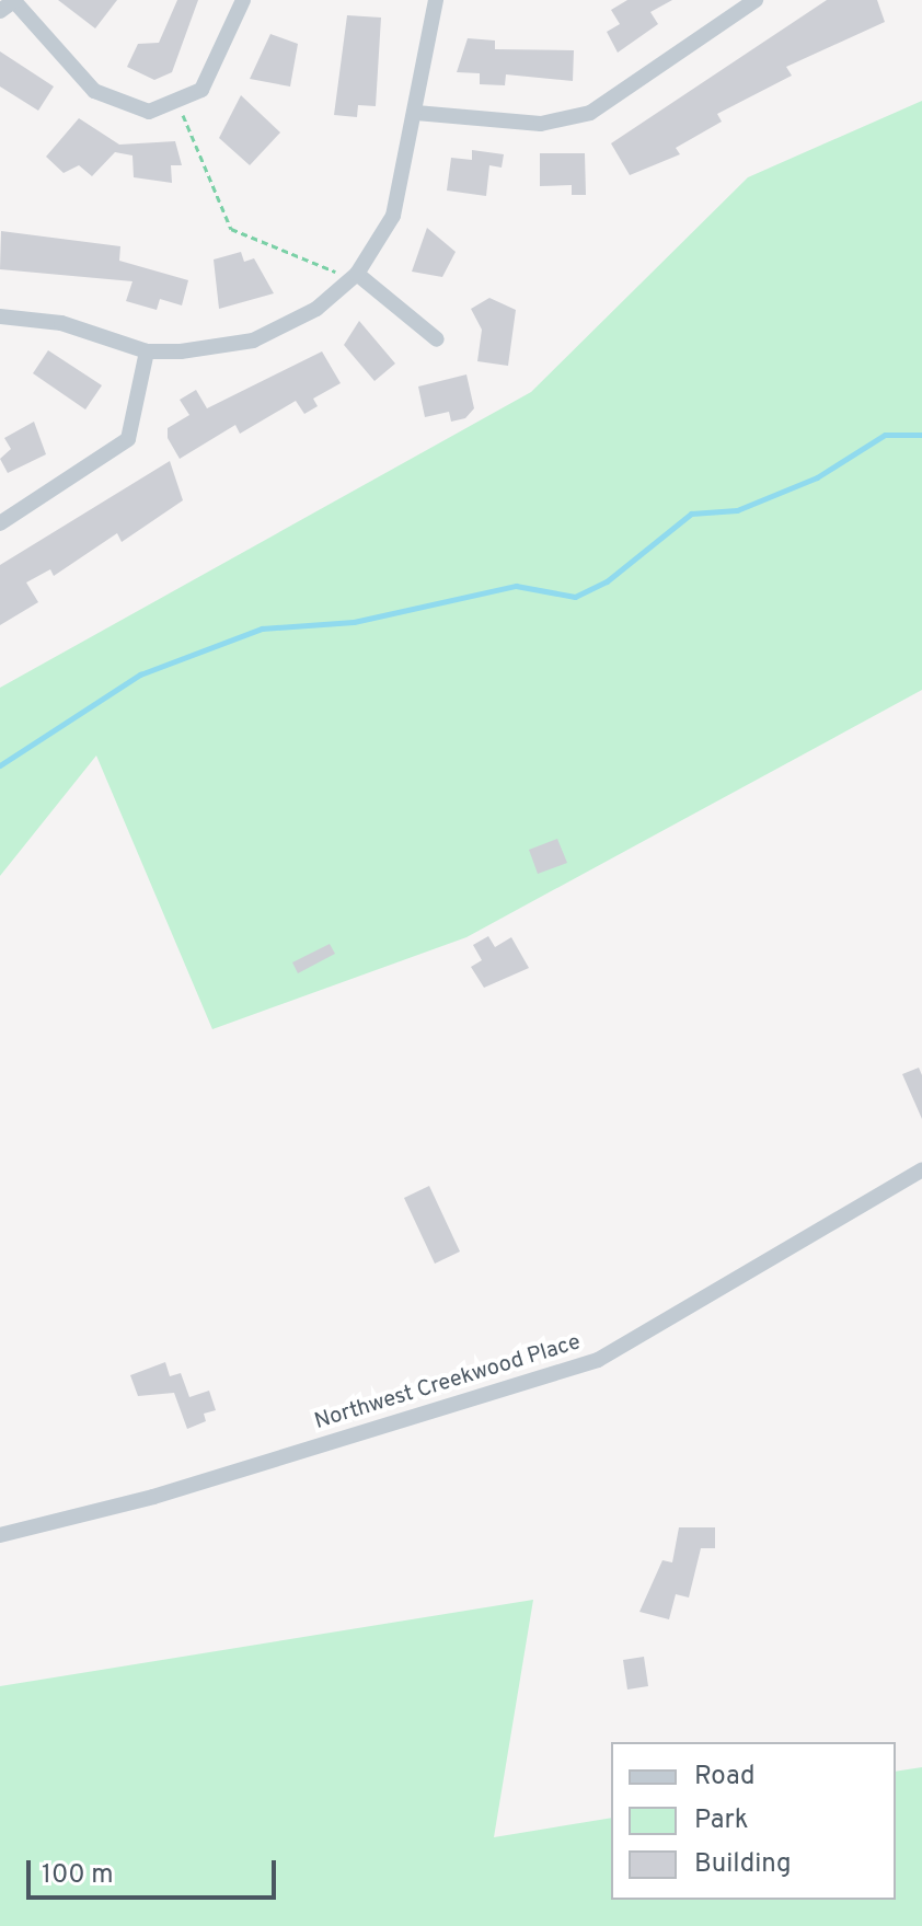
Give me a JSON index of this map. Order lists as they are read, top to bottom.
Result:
{
  "streets": {
    "street": ["Northwest Creekwood Place"]
  },
  "legend": ["Road", "Park", "Building"],
  "scale_bar": "100 m"
}
